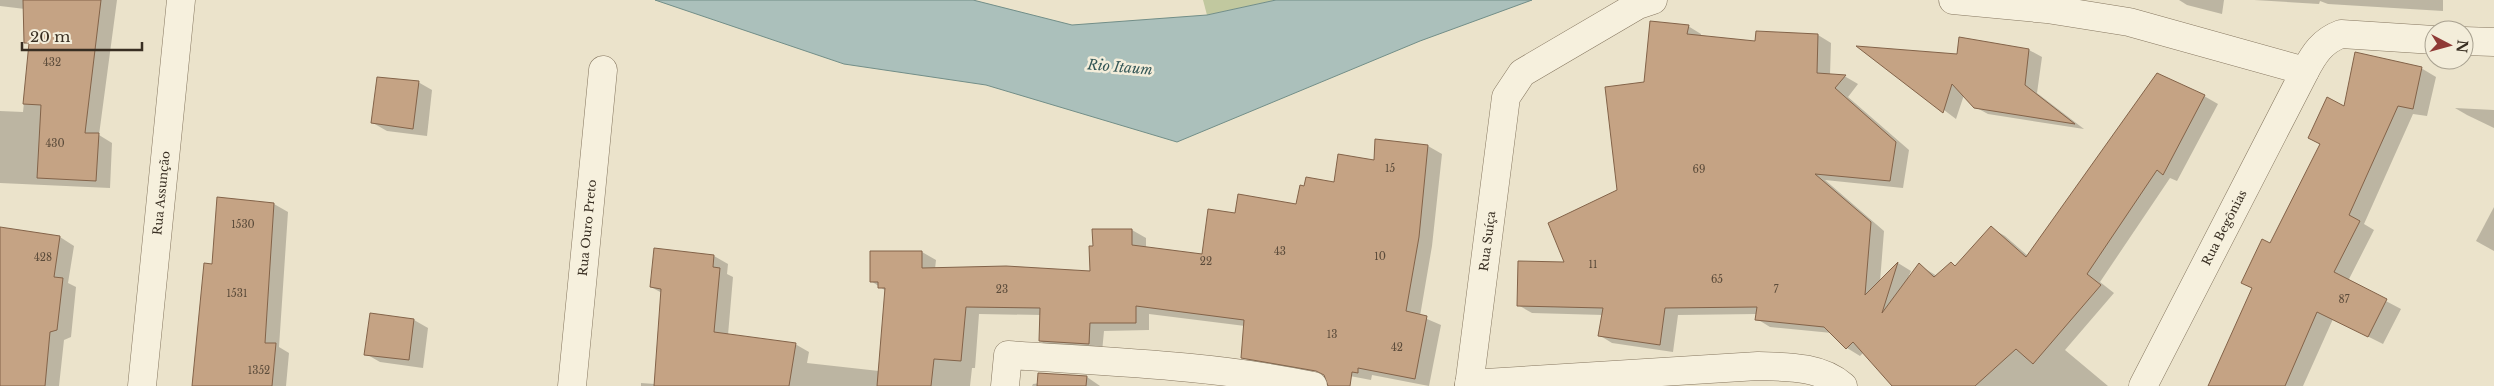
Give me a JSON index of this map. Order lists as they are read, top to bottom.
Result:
{
  "streets": {
    "street": [
      "Rua Assunção",
      "Rua Ouro Preto",
      "Rua Begônias",
      "Rua Suíça"
    ]
  },
  "water": ["Rio Itaum"],
  "house_numbers": [
    "432",
    "430",
    "15",
    "69",
    "1530",
    "43",
    "10",
    "428",
    "22",
    "11",
    "65",
    "23",
    "7",
    "1531",
    "87",
    "13",
    "42",
    "1352"
  ],
  "scale_bar": "20 m",
  "north": "right"
}
